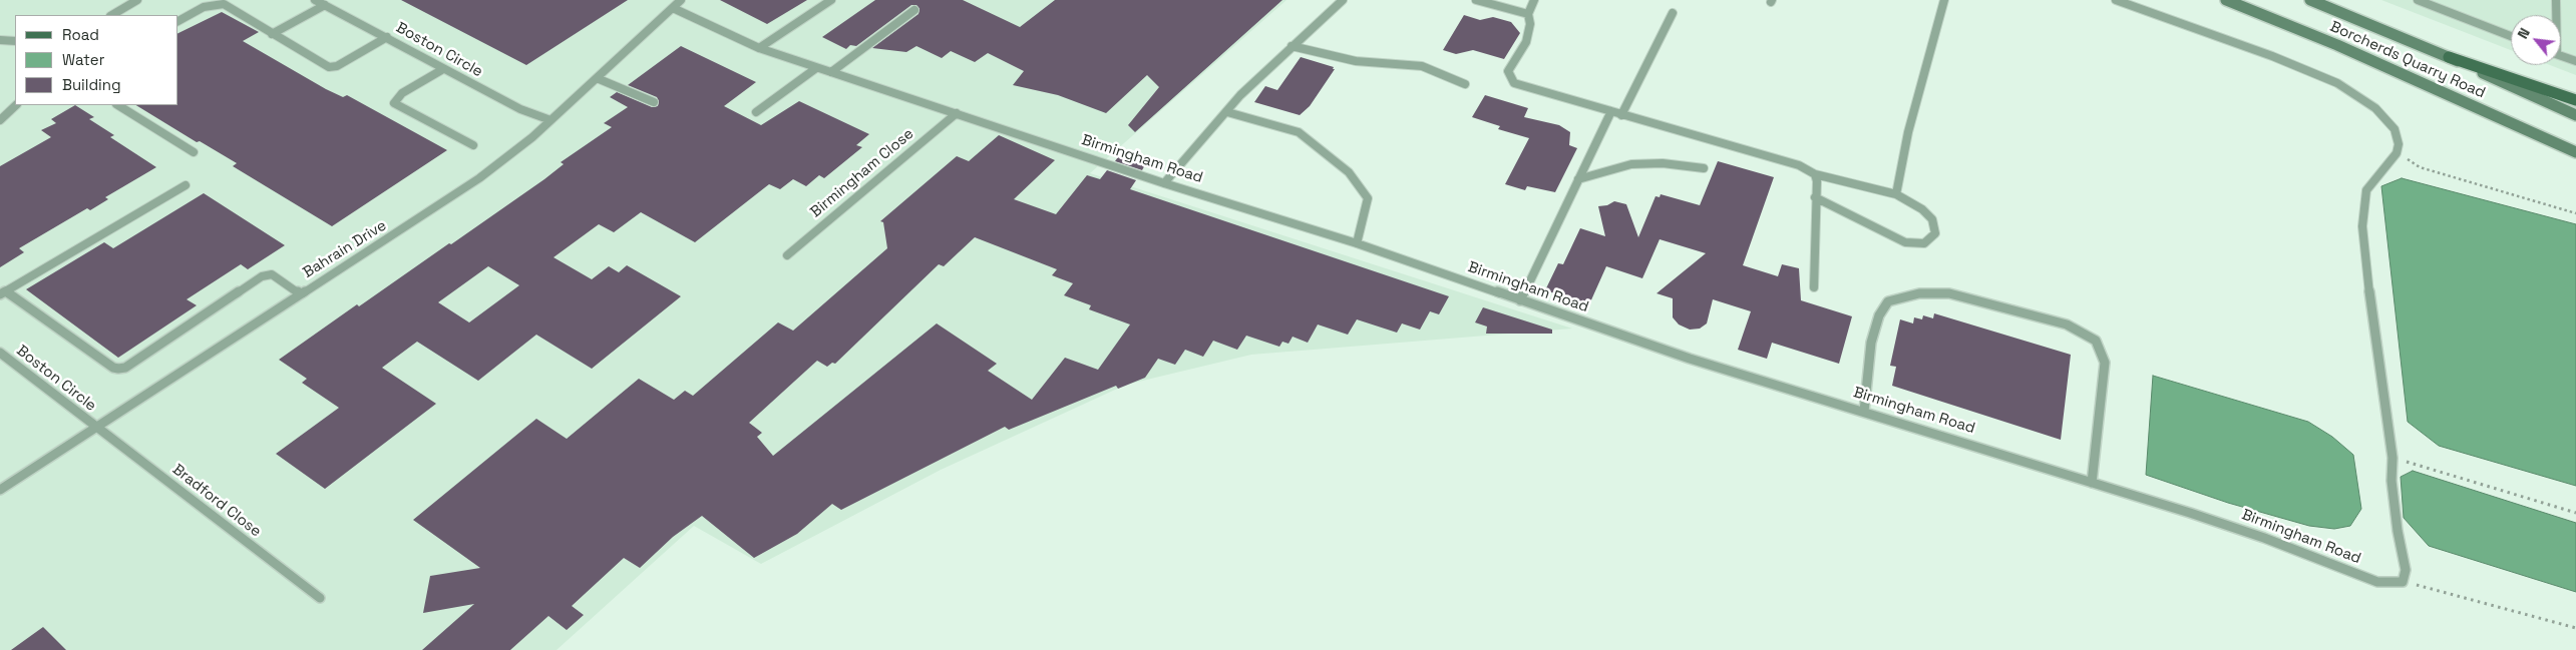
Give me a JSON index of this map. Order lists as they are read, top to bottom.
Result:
{
  "streets": {
    "main road": ["Borcherds Quarry Road"],
    "lane": [
      "Boston Circle",
      "Birmingham Road",
      "Birmingham Close",
      "Bahrain Drive",
      "Bradford Close"
    ]
  },
  "crossings": [
    ["Boston Circle", "Bahrain Drive"],
    ["Boston Circle", "Bradford Close"],
    ["Birmingham Road", "Birmingham Close"],
    ["Birmingham Road", "Bahrain Drive"],
    ["Bahrain Drive", "Bradford Close"]
  ],
  "legend": ["Road", "Water", "Building"],
  "north": "top left"
}
